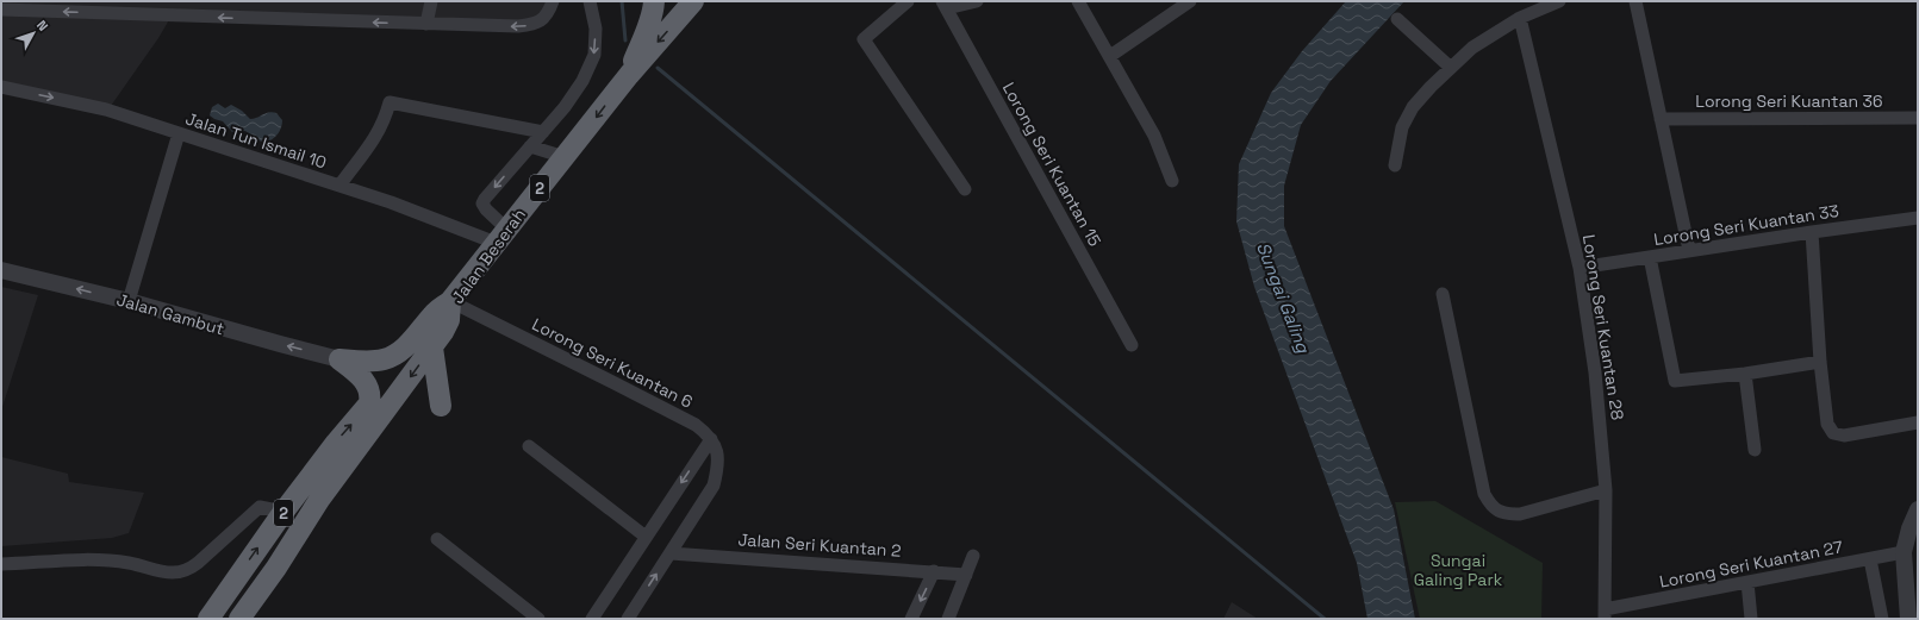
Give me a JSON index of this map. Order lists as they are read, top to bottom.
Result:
{
  "streets": {
    "highway": ["2", "Jalan Beserah"],
    "street": [
      "Lorong Seri Kuantan 36",
      "Jalan Tun Ismail 10",
      "Lorong Seri Kuantan 15",
      "Lorong Seri Kuantan 33",
      "Jalan Gambut",
      "Lorong Seri Kuantan 28",
      "Lorong Seri Kuantan 6",
      "Jalan Seri Kuantan 2",
      "Lorong Seri Kuantan 27"
    ]
  },
  "crossings": [
    ["Jalan Tun Ismail 10", "Jalan Beserah"],
    ["2", "Jalan Beserah"],
    ["2", "Jalan Gambut"],
    ["2", "Lorong Seri Kuantan 6"],
    ["Lorong Seri Kuantan 33", "Lorong Seri Kuantan 28"],
    ["Jalan Beserah", "Lorong Seri Kuantan 6"],
    ["Lorong Seri Kuantan 28", "Lorong Seri Kuantan 27"]
  ],
  "one_way": ["Jalan Beserah", "Jalan Gambut"],
  "water": ["Sungai Galing"],
  "parks": ["Sungai Galing Park"],
  "north": "top right"
}
